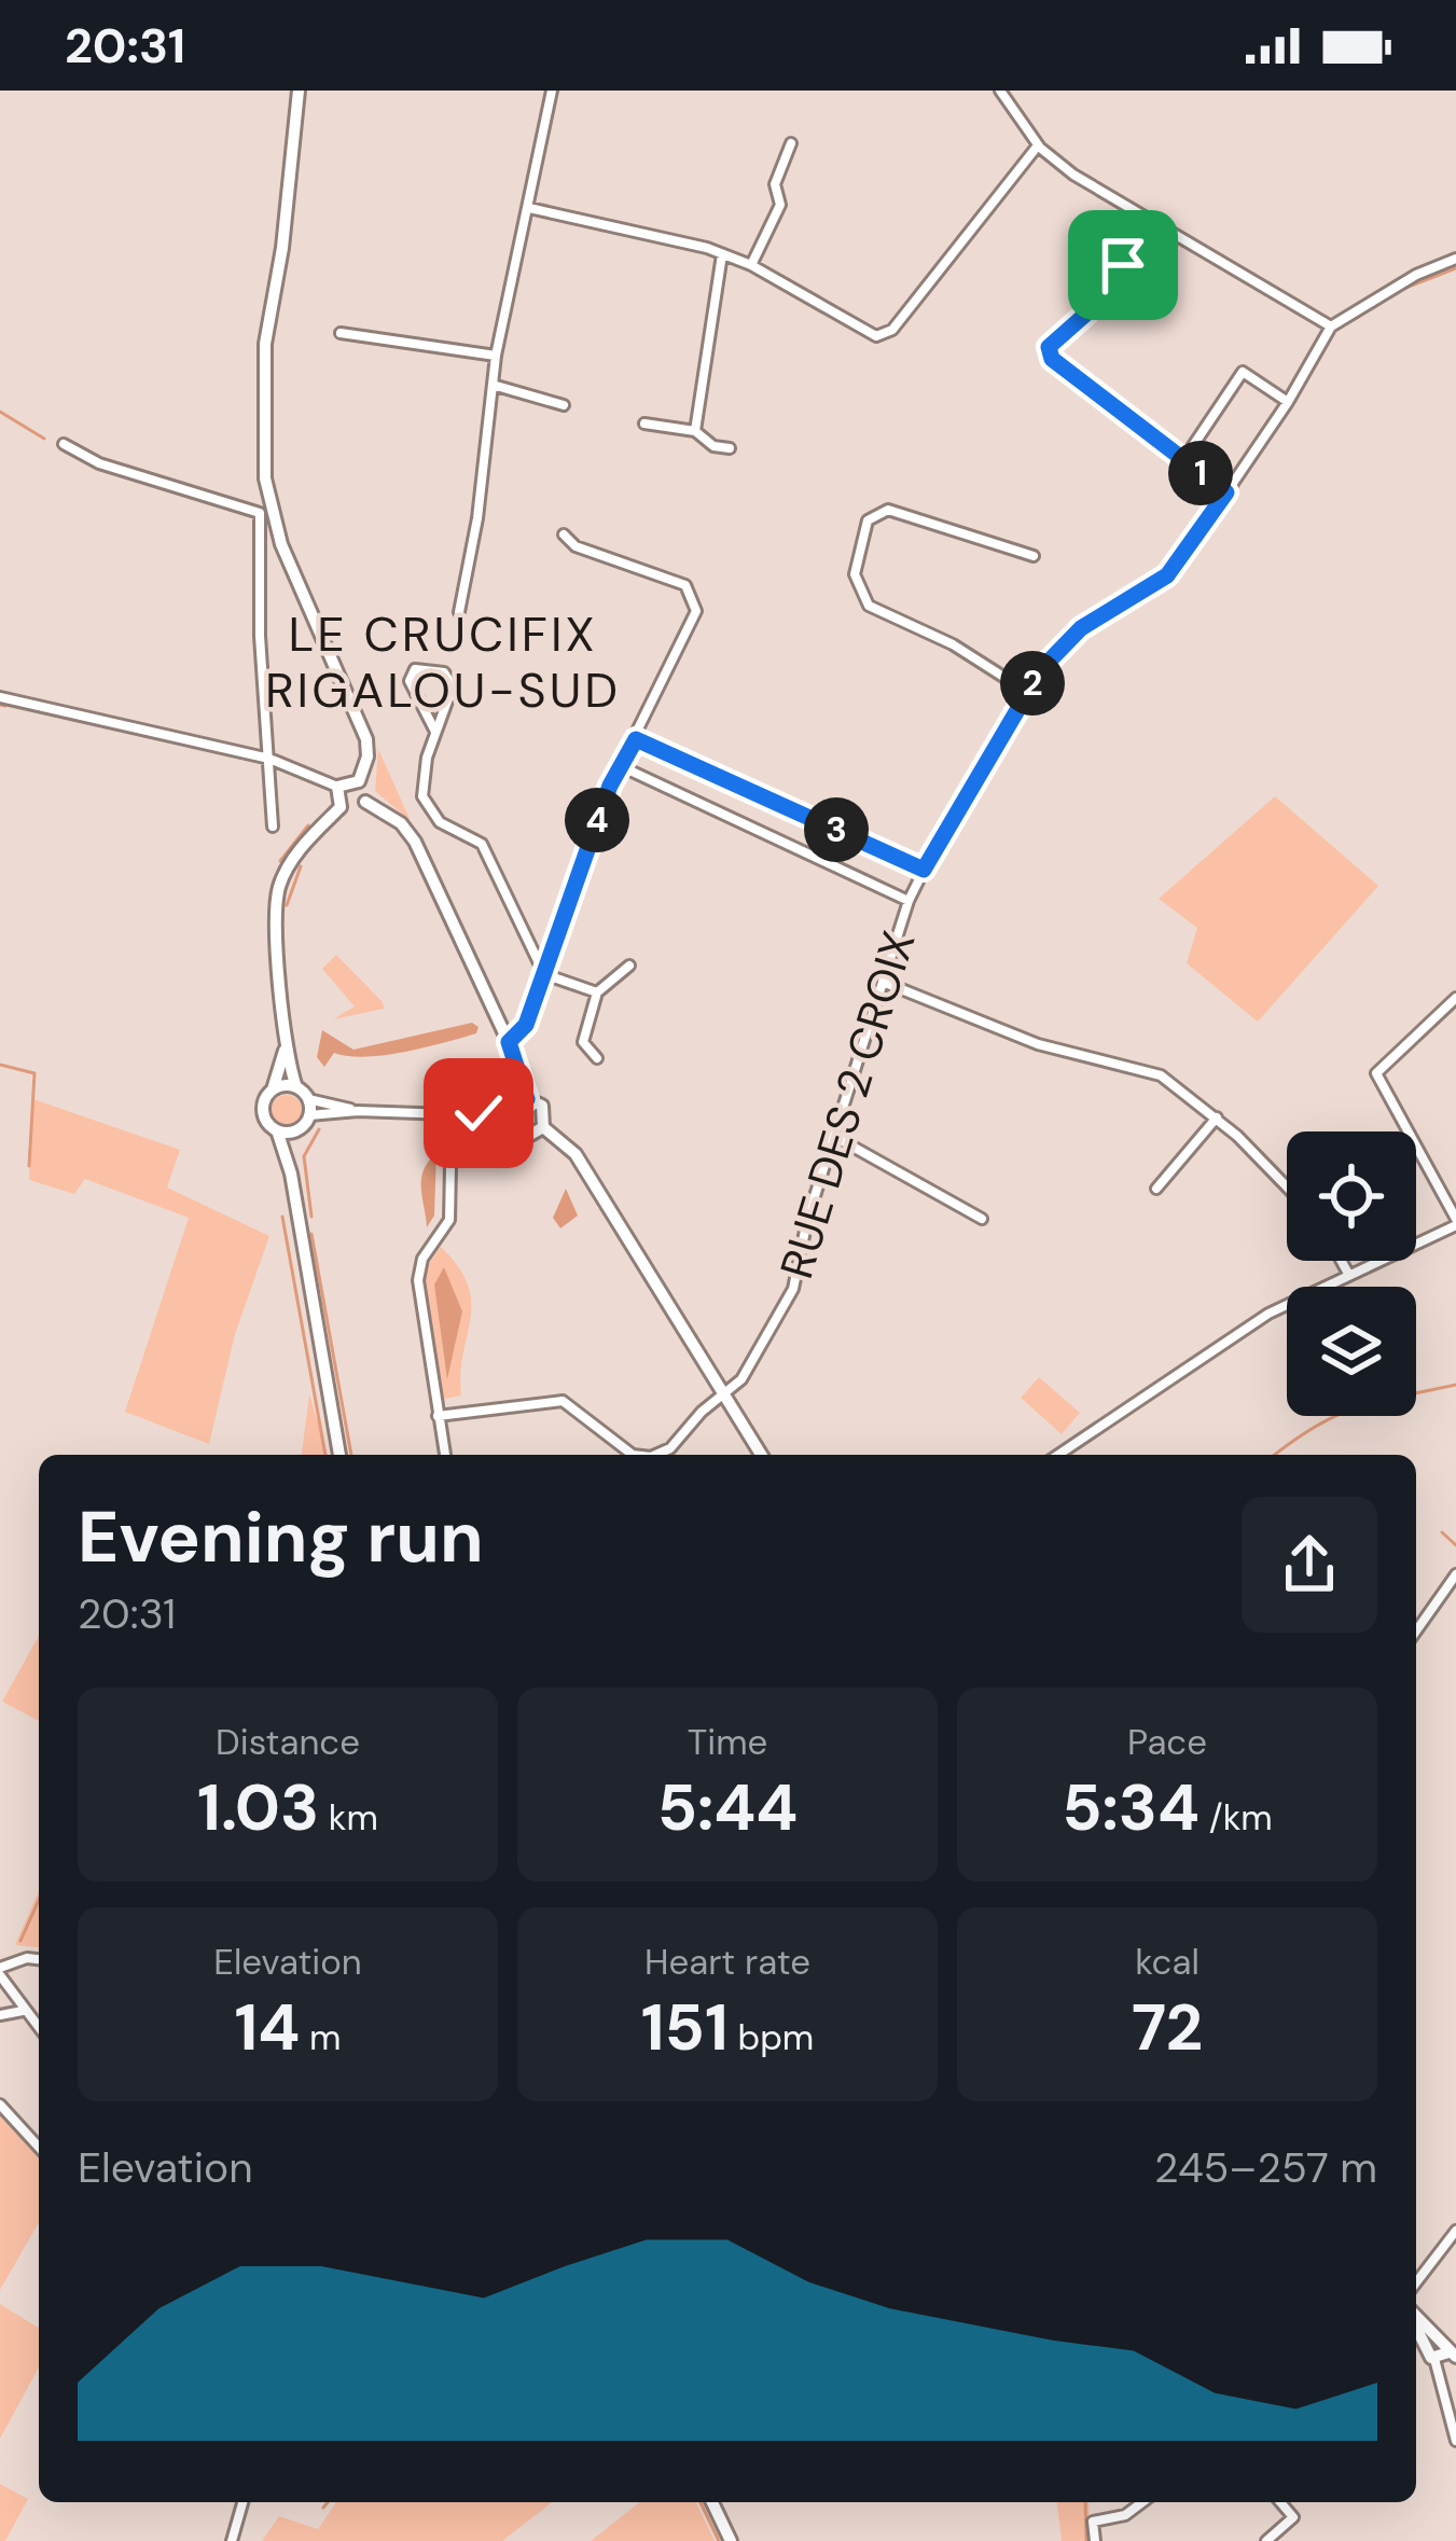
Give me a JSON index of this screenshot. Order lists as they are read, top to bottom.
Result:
{
  "streets": {
    "street": ["RUE DES 2 CROIX"]
  },
  "districts": ["LE CRUCIFIX RIGALOU-SUD"],
  "page": {
    "status": "20:31",
    "pins": [
      "1",
      "2",
      "4",
      "3"
    ],
    "heading": ["Evening run", "20:31"],
    "stats": [
      ["Distance", "1.03 km"],
      ["Time", "5:44"],
      ["Pace", "5:34 /km"],
      ["Elevation", "14 m"],
      ["Heart rate", "151 bpm"],
      ["kcal", "72"]
    ],
    "chart": ["Elevation", "245–257 m"]
  }
}
